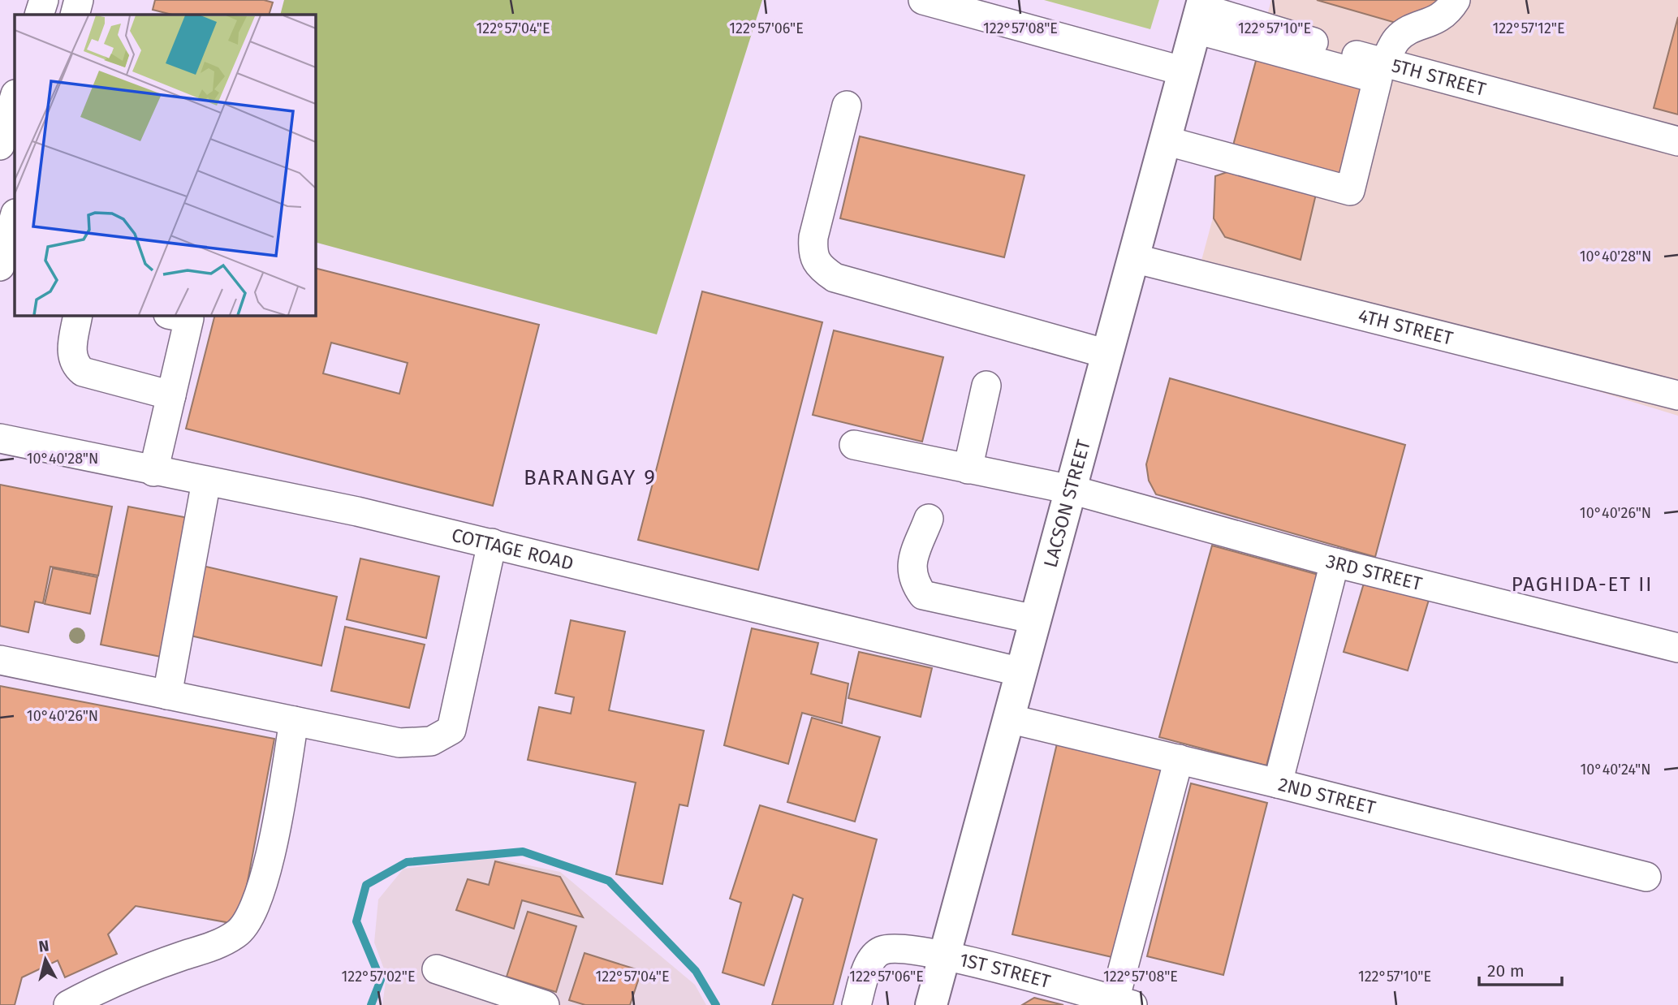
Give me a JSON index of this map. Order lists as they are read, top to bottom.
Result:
{
  "streets": {
    "main road": ["LACSON STREET"],
    "street": [
      "5TH STREET",
      "4TH STREET",
      "COTTAGE ROAD",
      "3RD STREET",
      "2ND STREET",
      "1ST STREET"
    ]
  },
  "crossings": [
    ["5TH STREET", "LACSON STREET"],
    ["4TH STREET", "LACSON STREET"],
    ["LACSON STREET", "COTTAGE ROAD"],
    ["LACSON STREET", "3RD STREET"],
    ["LACSON STREET", "2ND STREET"],
    ["LACSON STREET", "1ST STREET"]
  ],
  "districts": ["BARANGAY 9", "PAGHIDA-ET II"],
  "scale_bar": "20 m",
  "north": "top",
  "coordinates": [
    "122°57'04\"E",
    "122°57'06\"E",
    "122°57'08\"E",
    "122°57'10\"E",
    "122°57'12\"E",
    "10°40'28\"N",
    "10°40'26\"N",
    "10°40'24\"N",
    "122°57'02\"E"
  ]
}
